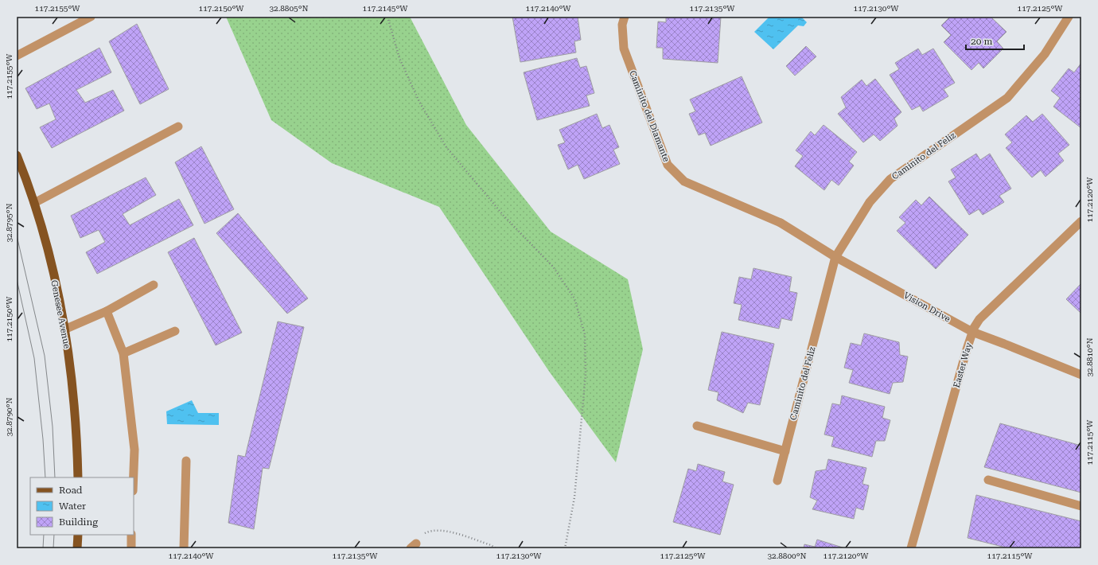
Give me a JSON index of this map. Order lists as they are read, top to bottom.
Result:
{
  "streets": {
    "main road": ["Genesee Avenue"],
    "street": [
      "Caminito del Diamante",
      "Caminito del Feliz",
      "Vision Drive",
      "Easter Way"
    ]
  },
  "crossings": [
    ["Caminito del Diamante", "Vision Drive"],
    ["Caminito del Feliz", "Vision Drive"],
    ["Vision Drive", "Easter Way"]
  ],
  "legend": ["Road", "Water", "Building"],
  "scale_bar": "20 m",
  "coordinates": [
    "117.2155°W",
    "117.2150°W",
    "32.8805°N",
    "117.2145°W",
    "117.2140°W",
    "117.2135°W",
    "117.2130°W",
    "117.2125°W",
    "117.2120°W",
    "32.8795°N",
    "32.8810°N",
    "32.8790°N",
    "117.2115°W",
    "32.8800°N"
  ]
}
